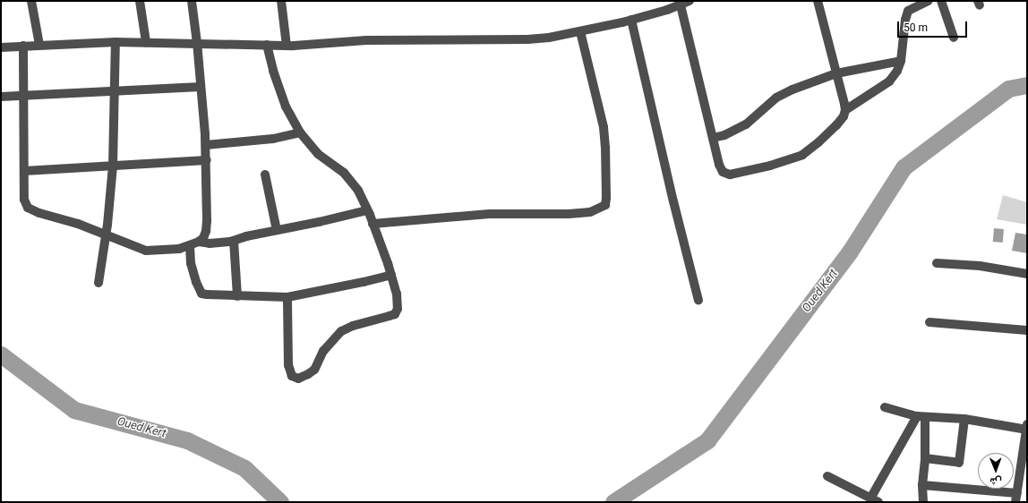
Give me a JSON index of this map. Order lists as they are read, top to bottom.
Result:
{
  "water": ["Oued Kert"],
  "scale_bar": "50 m",
  "north": "bottom"
}
